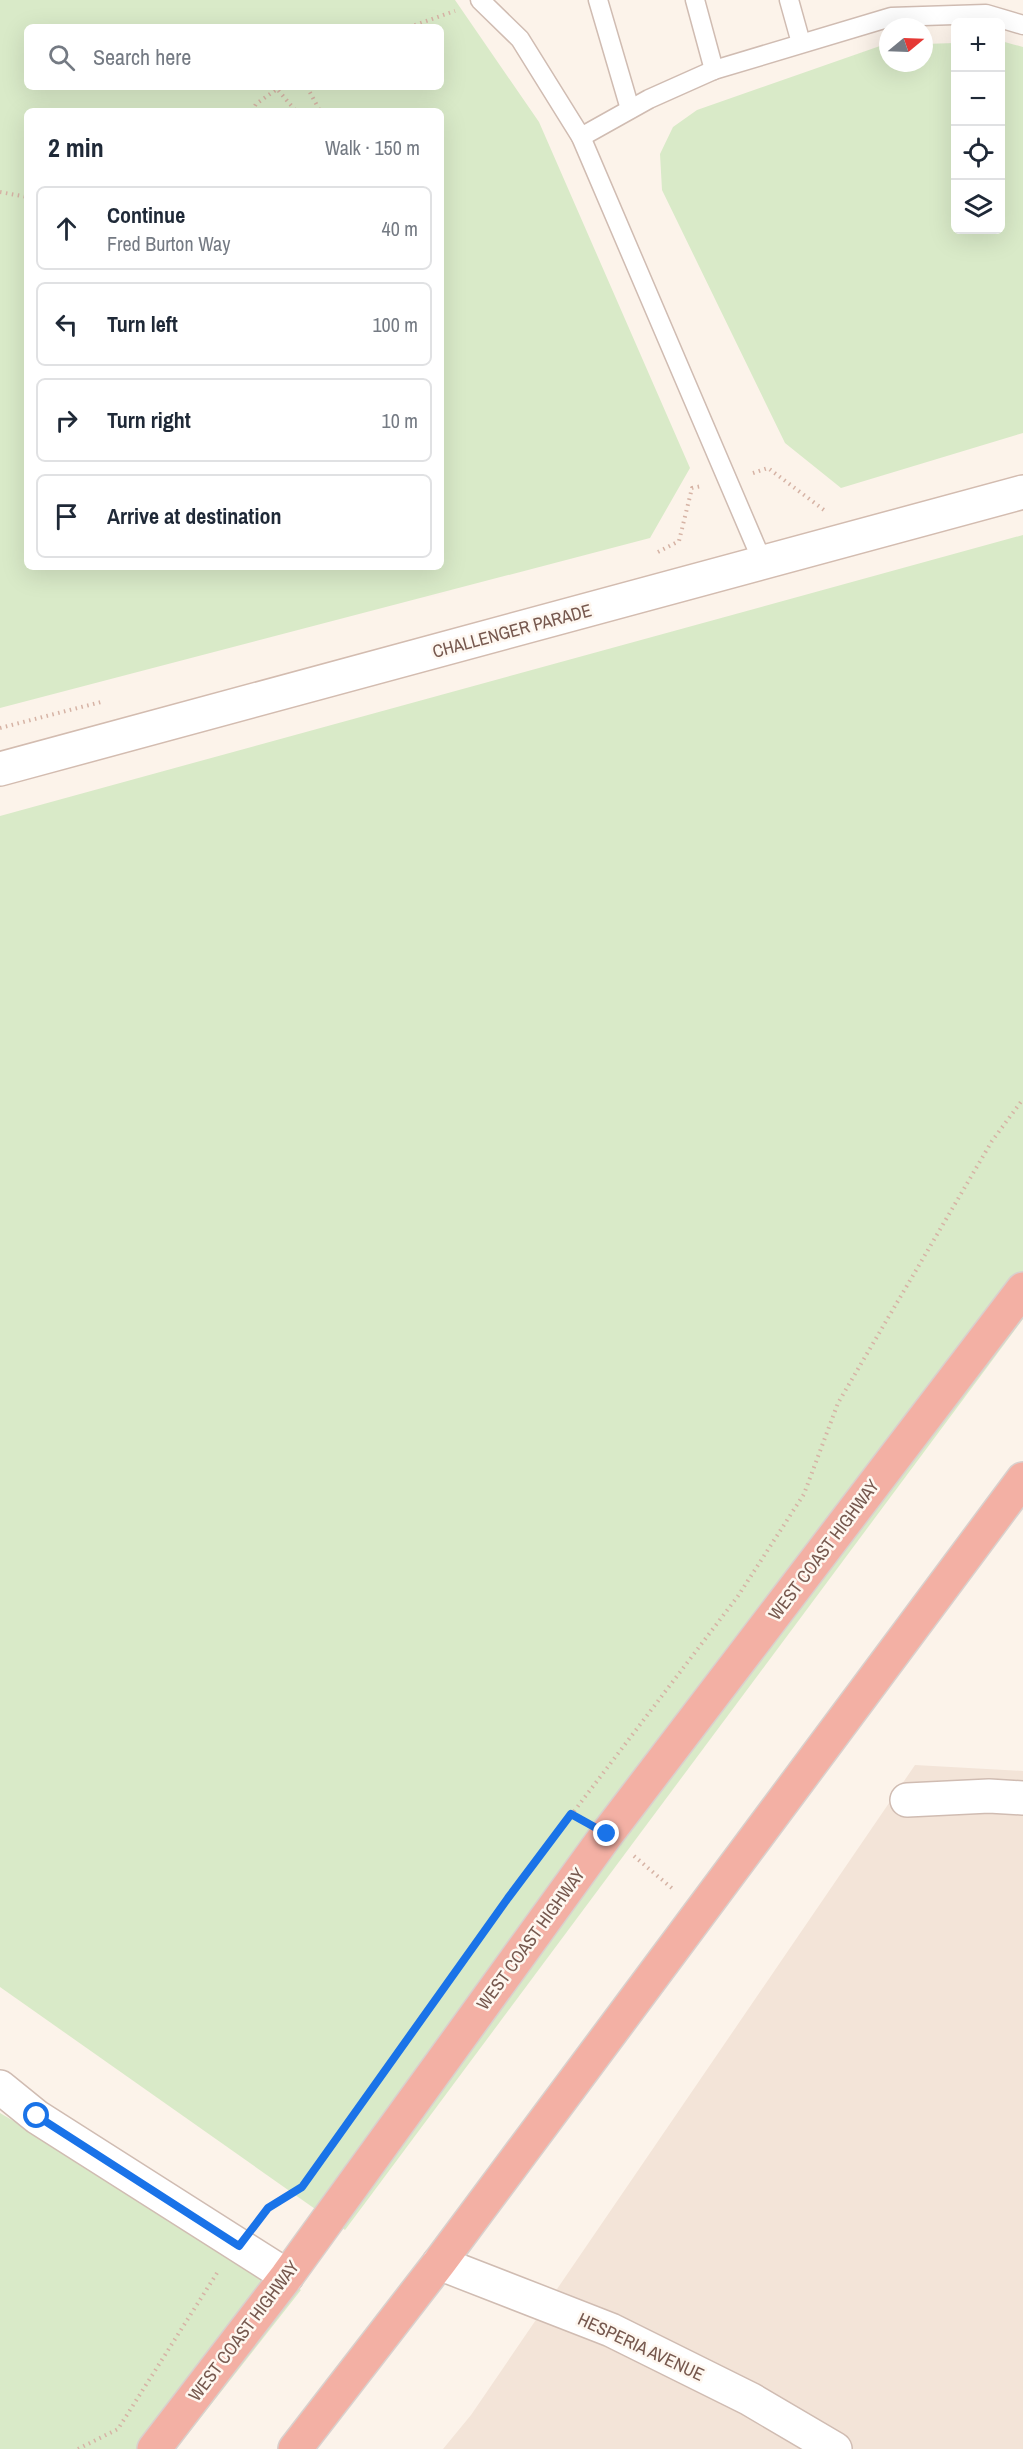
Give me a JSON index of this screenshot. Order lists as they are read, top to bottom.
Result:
{
  "streets": {
    "highway": ["WEST COAST HIGHWAY"],
    "street": ["CHALLENGER PARADE", "HESPERIA AVENUE"]
  },
  "north": "right",
  "page": {
    "map_buttons": ["+", "−"],
    "search": "Search here",
    "heading": ["2 min", "Walk · 150 m"],
    "list": [
      ["Continue", "Fred Burton Way", "40 m"],
      ["Turn left", "100 m"],
      ["Turn right", "10 m"],
      "Arrive at destination"
    ]
  }
}
